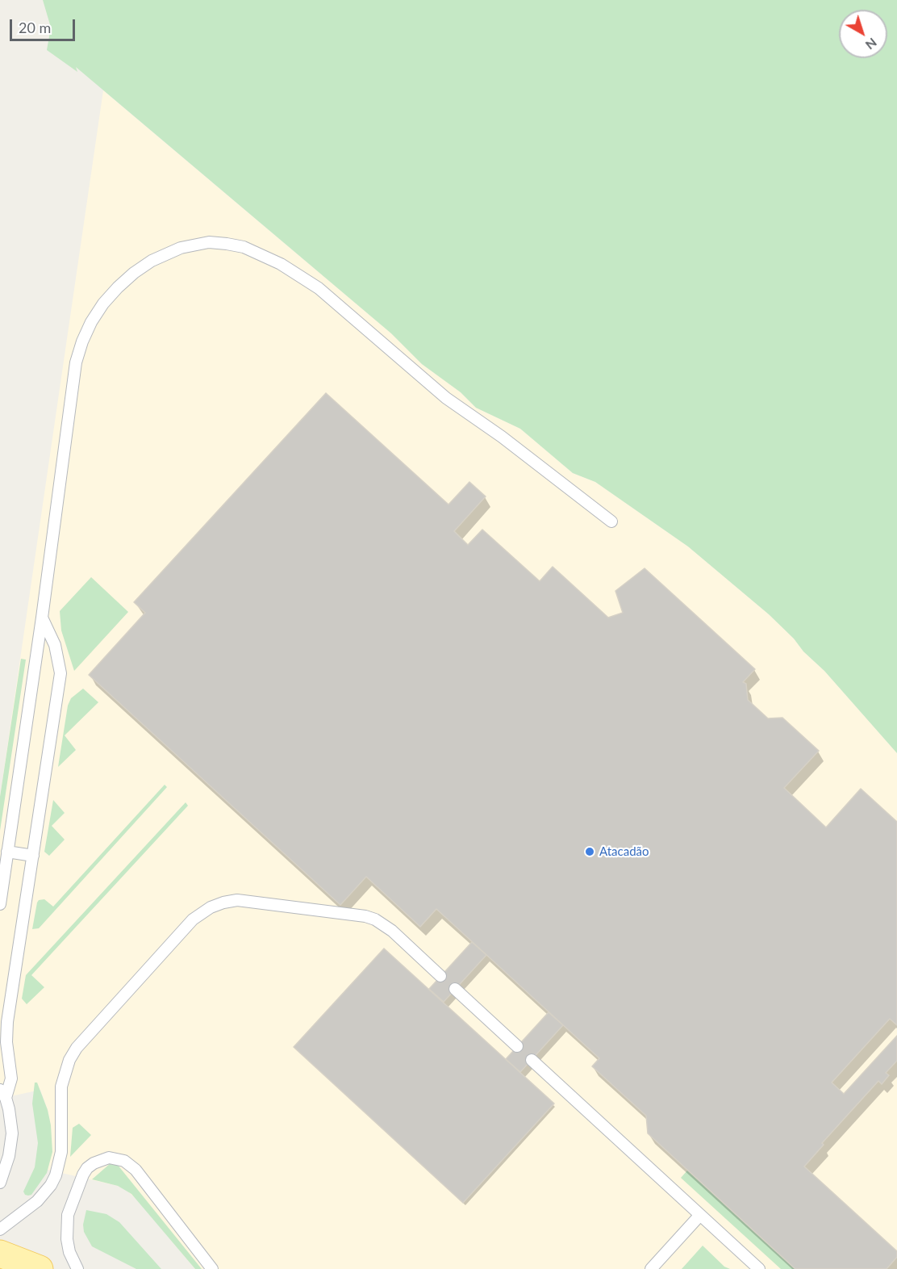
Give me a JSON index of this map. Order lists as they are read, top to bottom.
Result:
{
  "places": ["Atacadão"],
  "scale_bar": "20 m",
  "north": "bottom right"
}
